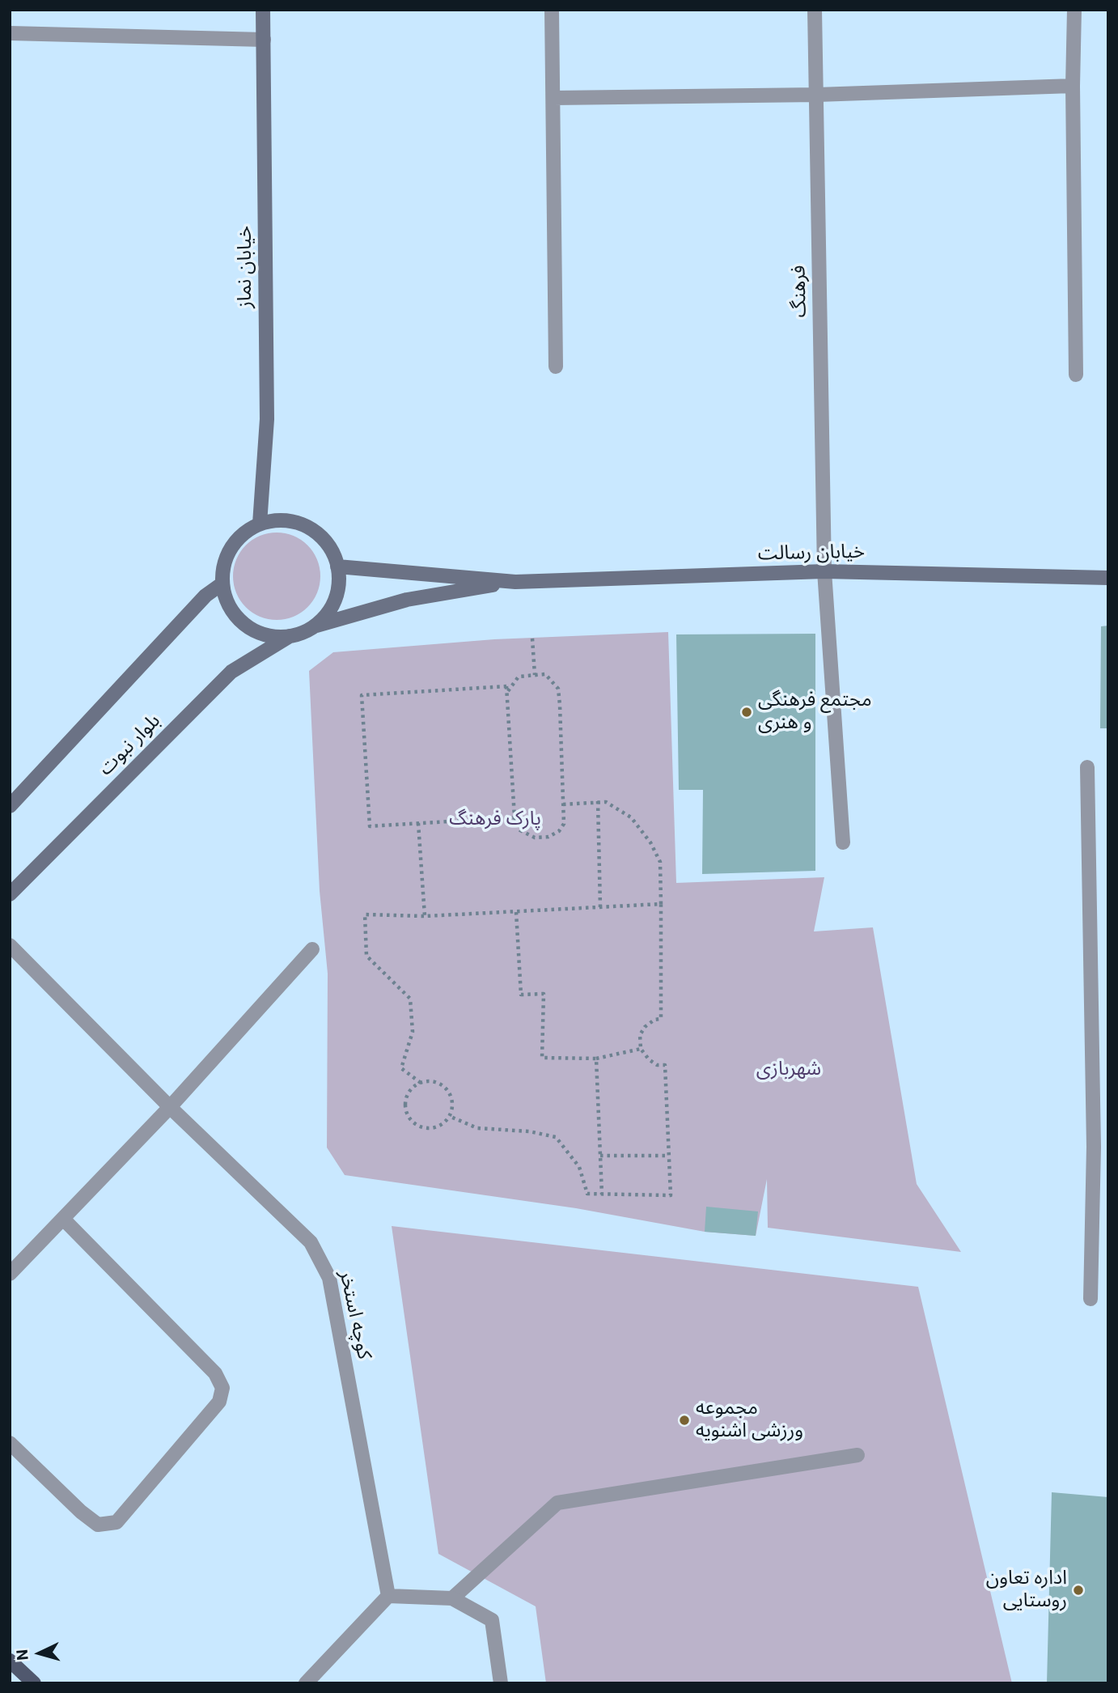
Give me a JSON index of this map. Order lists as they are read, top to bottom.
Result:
{
  "streets": {
    "street": [
      "خیابان نماز",
      "فرهنگ",
      "خیابان رسالت",
      "بلوار نبوت",
      "کوچه استخر"
    ]
  },
  "crossings": [
    ["خیابان نماز", "بلوار نبوت"],
    ["فرهنگ", "خیابان رسالت"]
  ],
  "parks": ["پارک فرهنگ", "شهربازی"],
  "places": ["مجتمع فرهنگی و هنری", "مجموعه ورزشی اشنویه", "اداره تعاون روستایی"],
  "north": "left"
}
